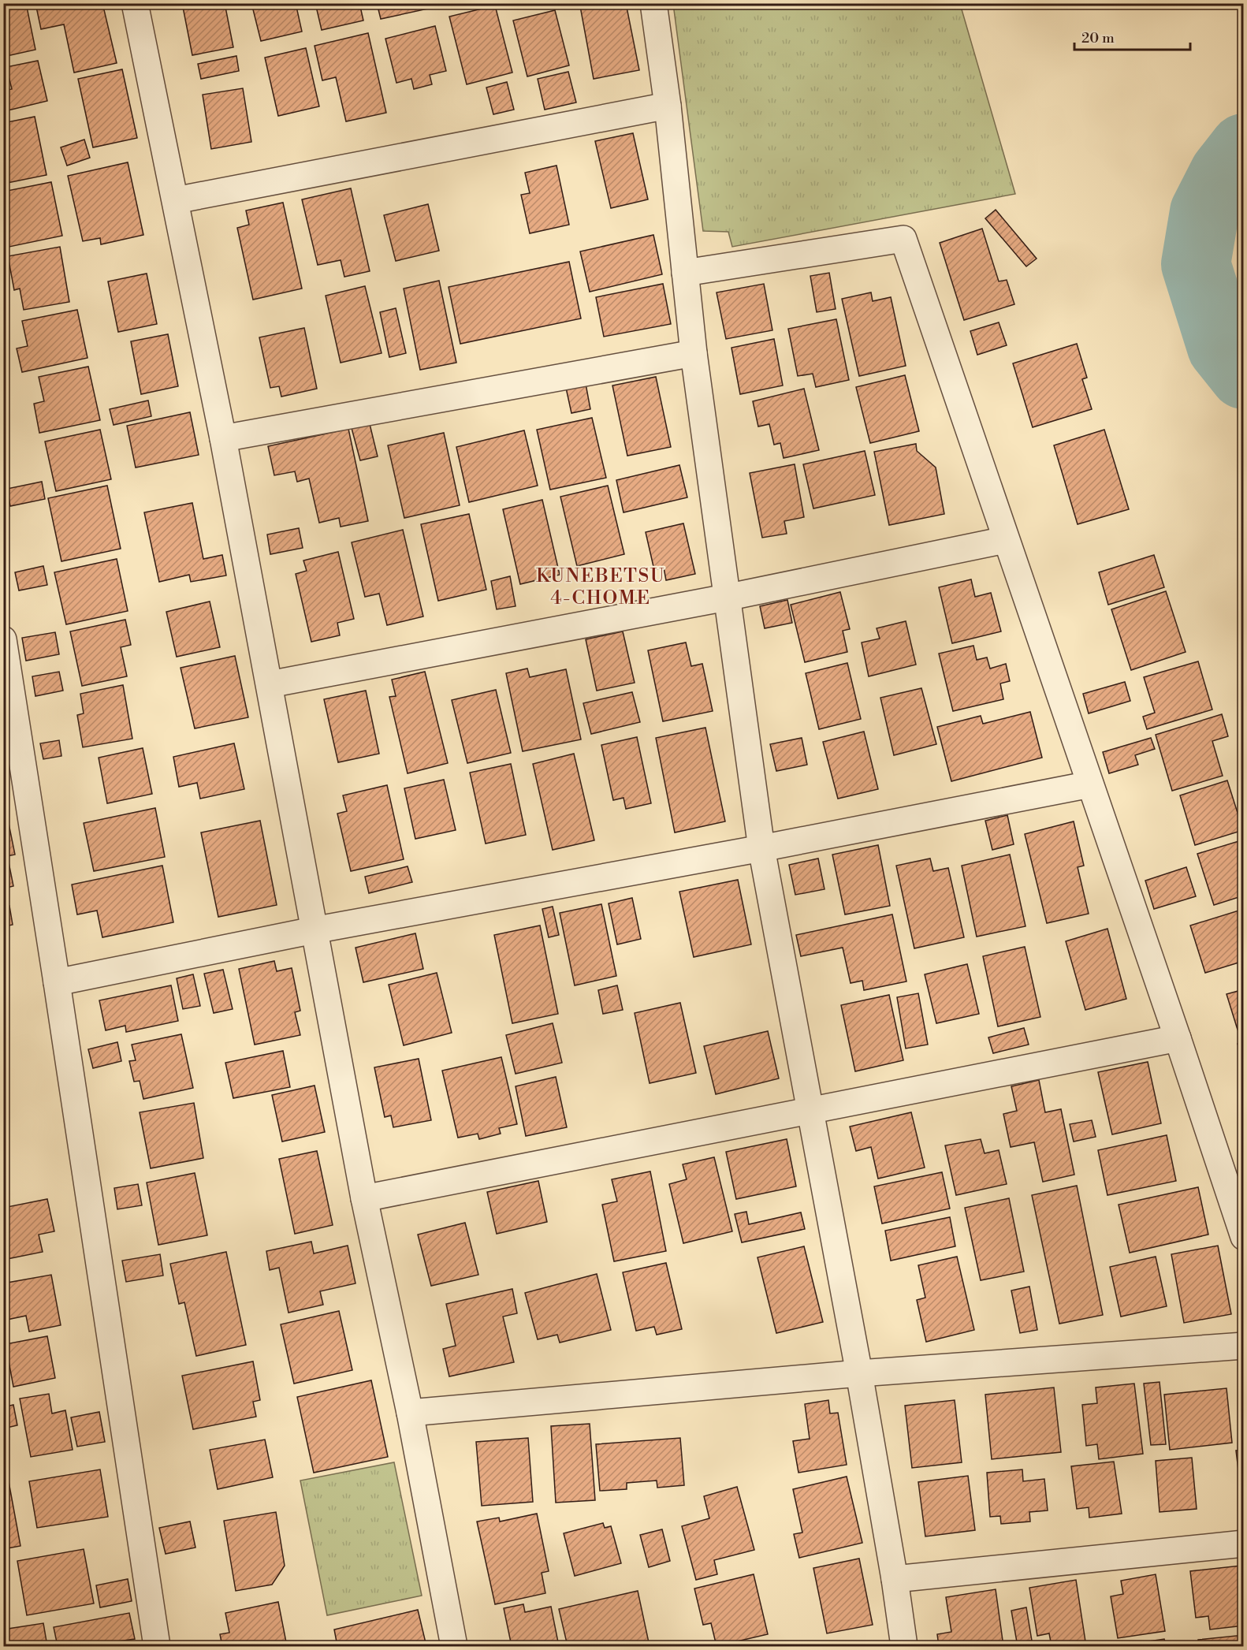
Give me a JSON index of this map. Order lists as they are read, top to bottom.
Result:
{
  "districts": ["KUNEBETSU 4-CHOME"],
  "scale_bar": "20 m"
}
